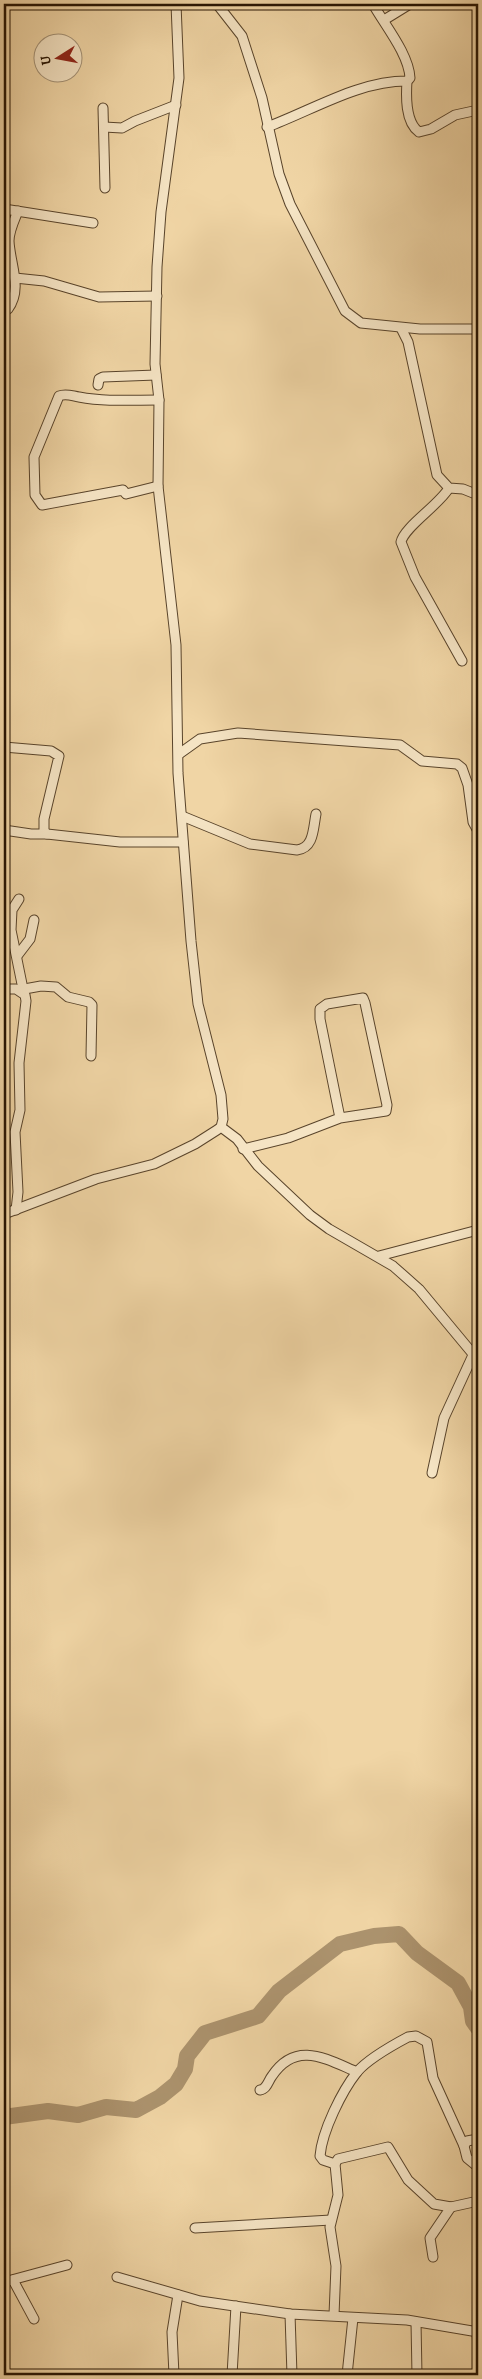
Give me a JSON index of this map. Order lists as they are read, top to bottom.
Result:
{
  "north": "left"
}
